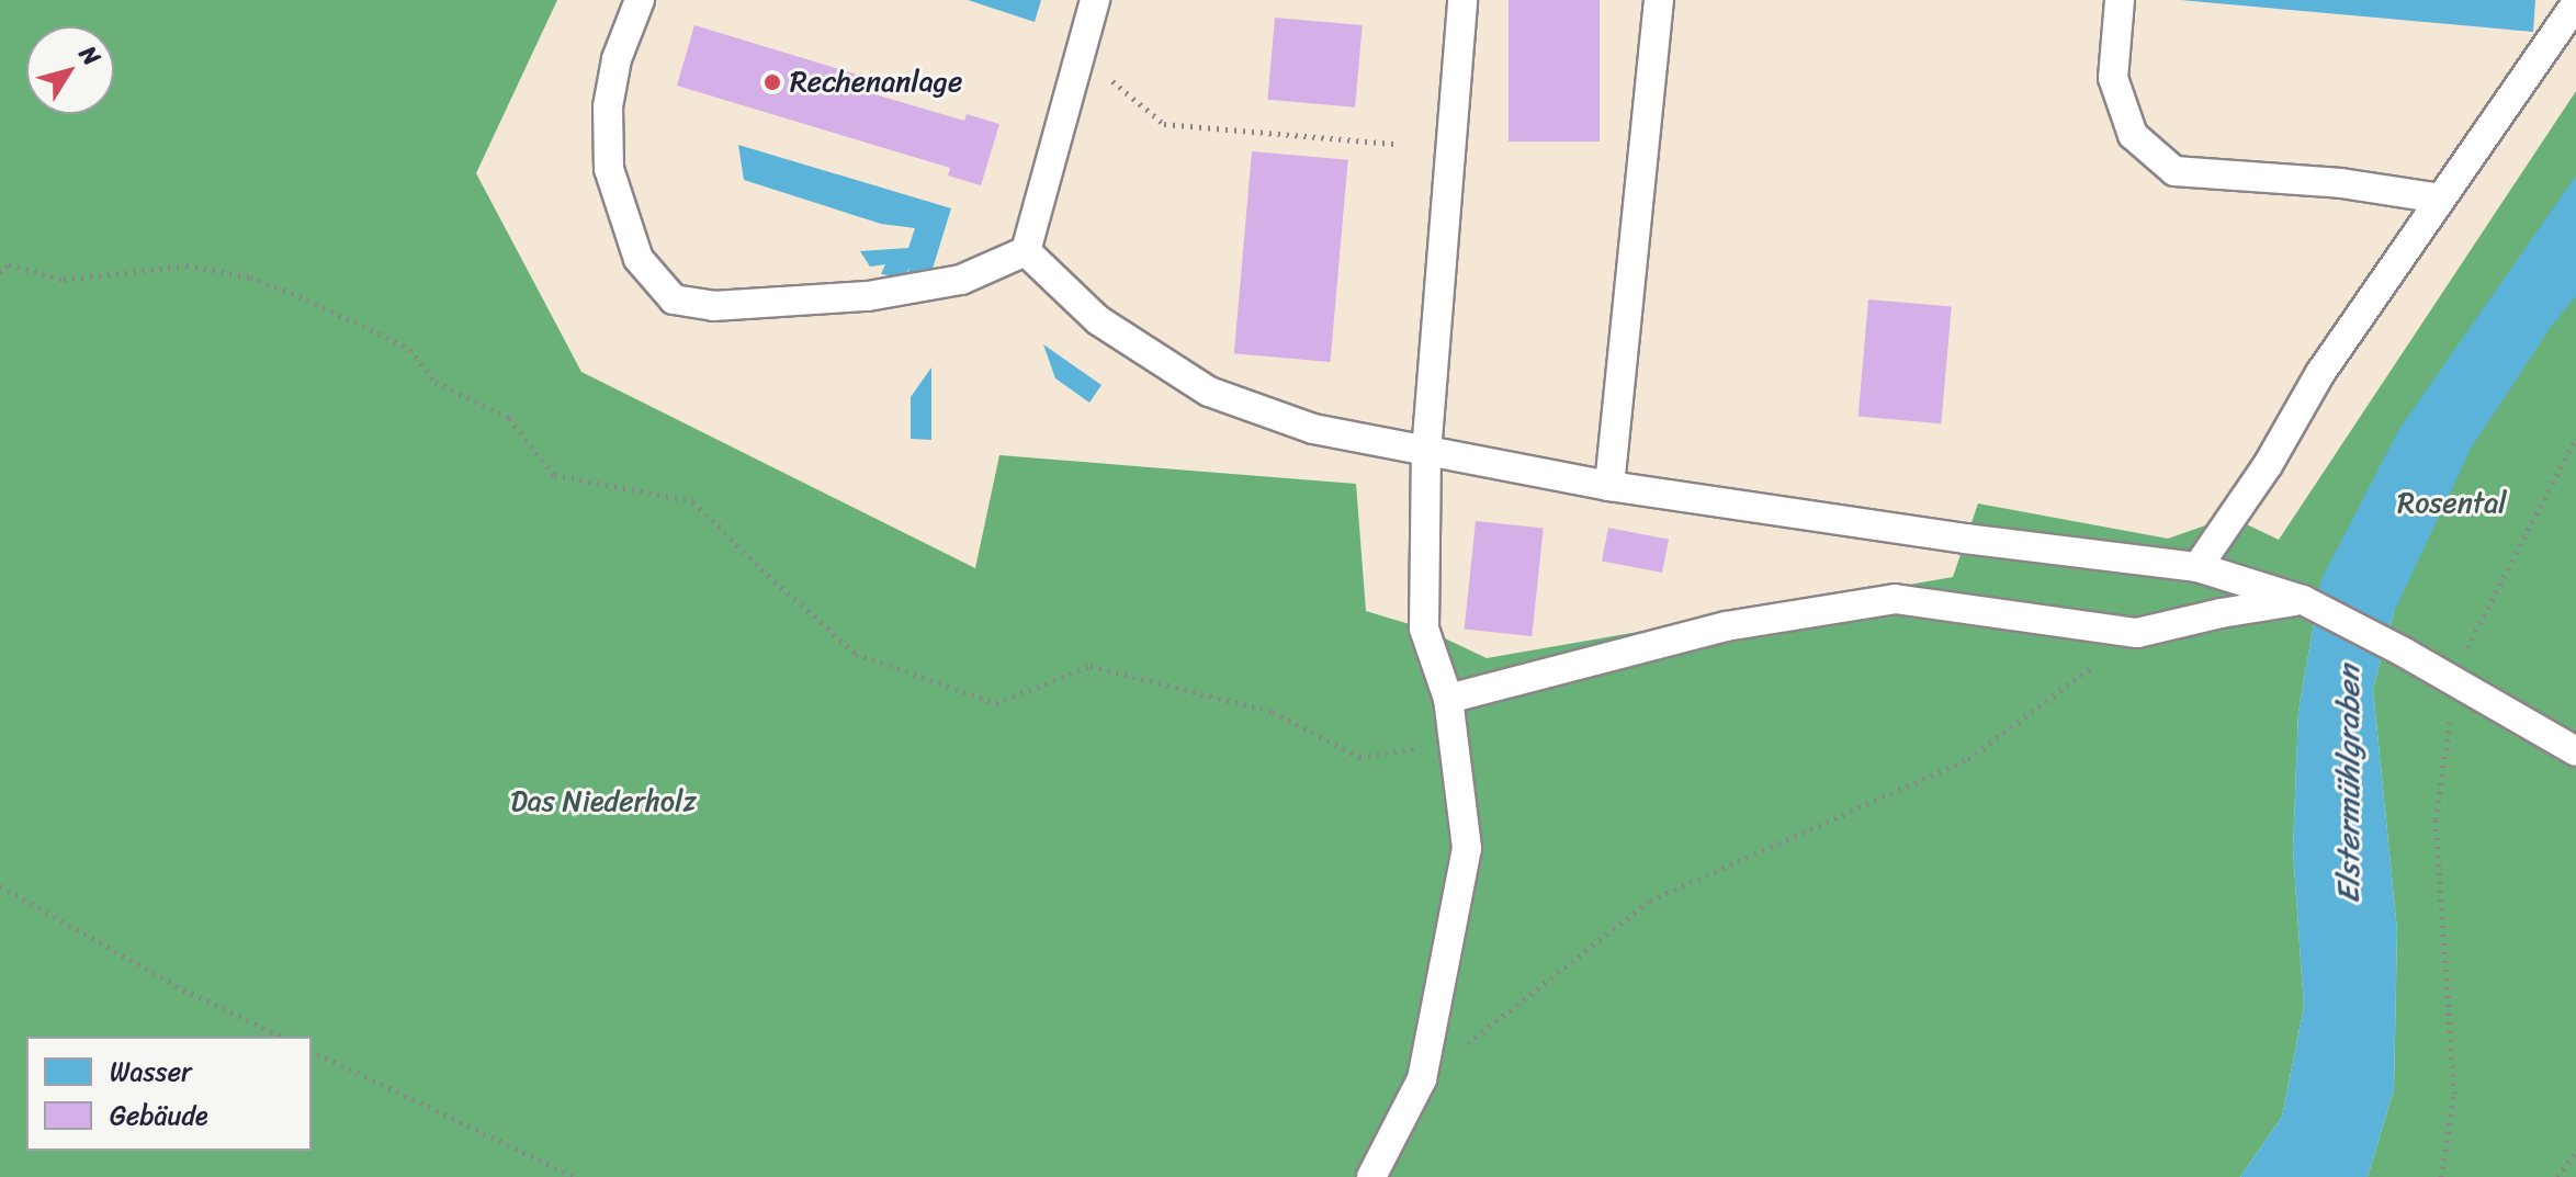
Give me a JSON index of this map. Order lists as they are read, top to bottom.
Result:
{
  "water": ["Elstermühlgraben"],
  "parks": ["Rosental", "Das Niederholz"],
  "places": ["Rechenanlage"],
  "legend": ["Wasser", "Gebäude"],
  "north": "top right"
}
